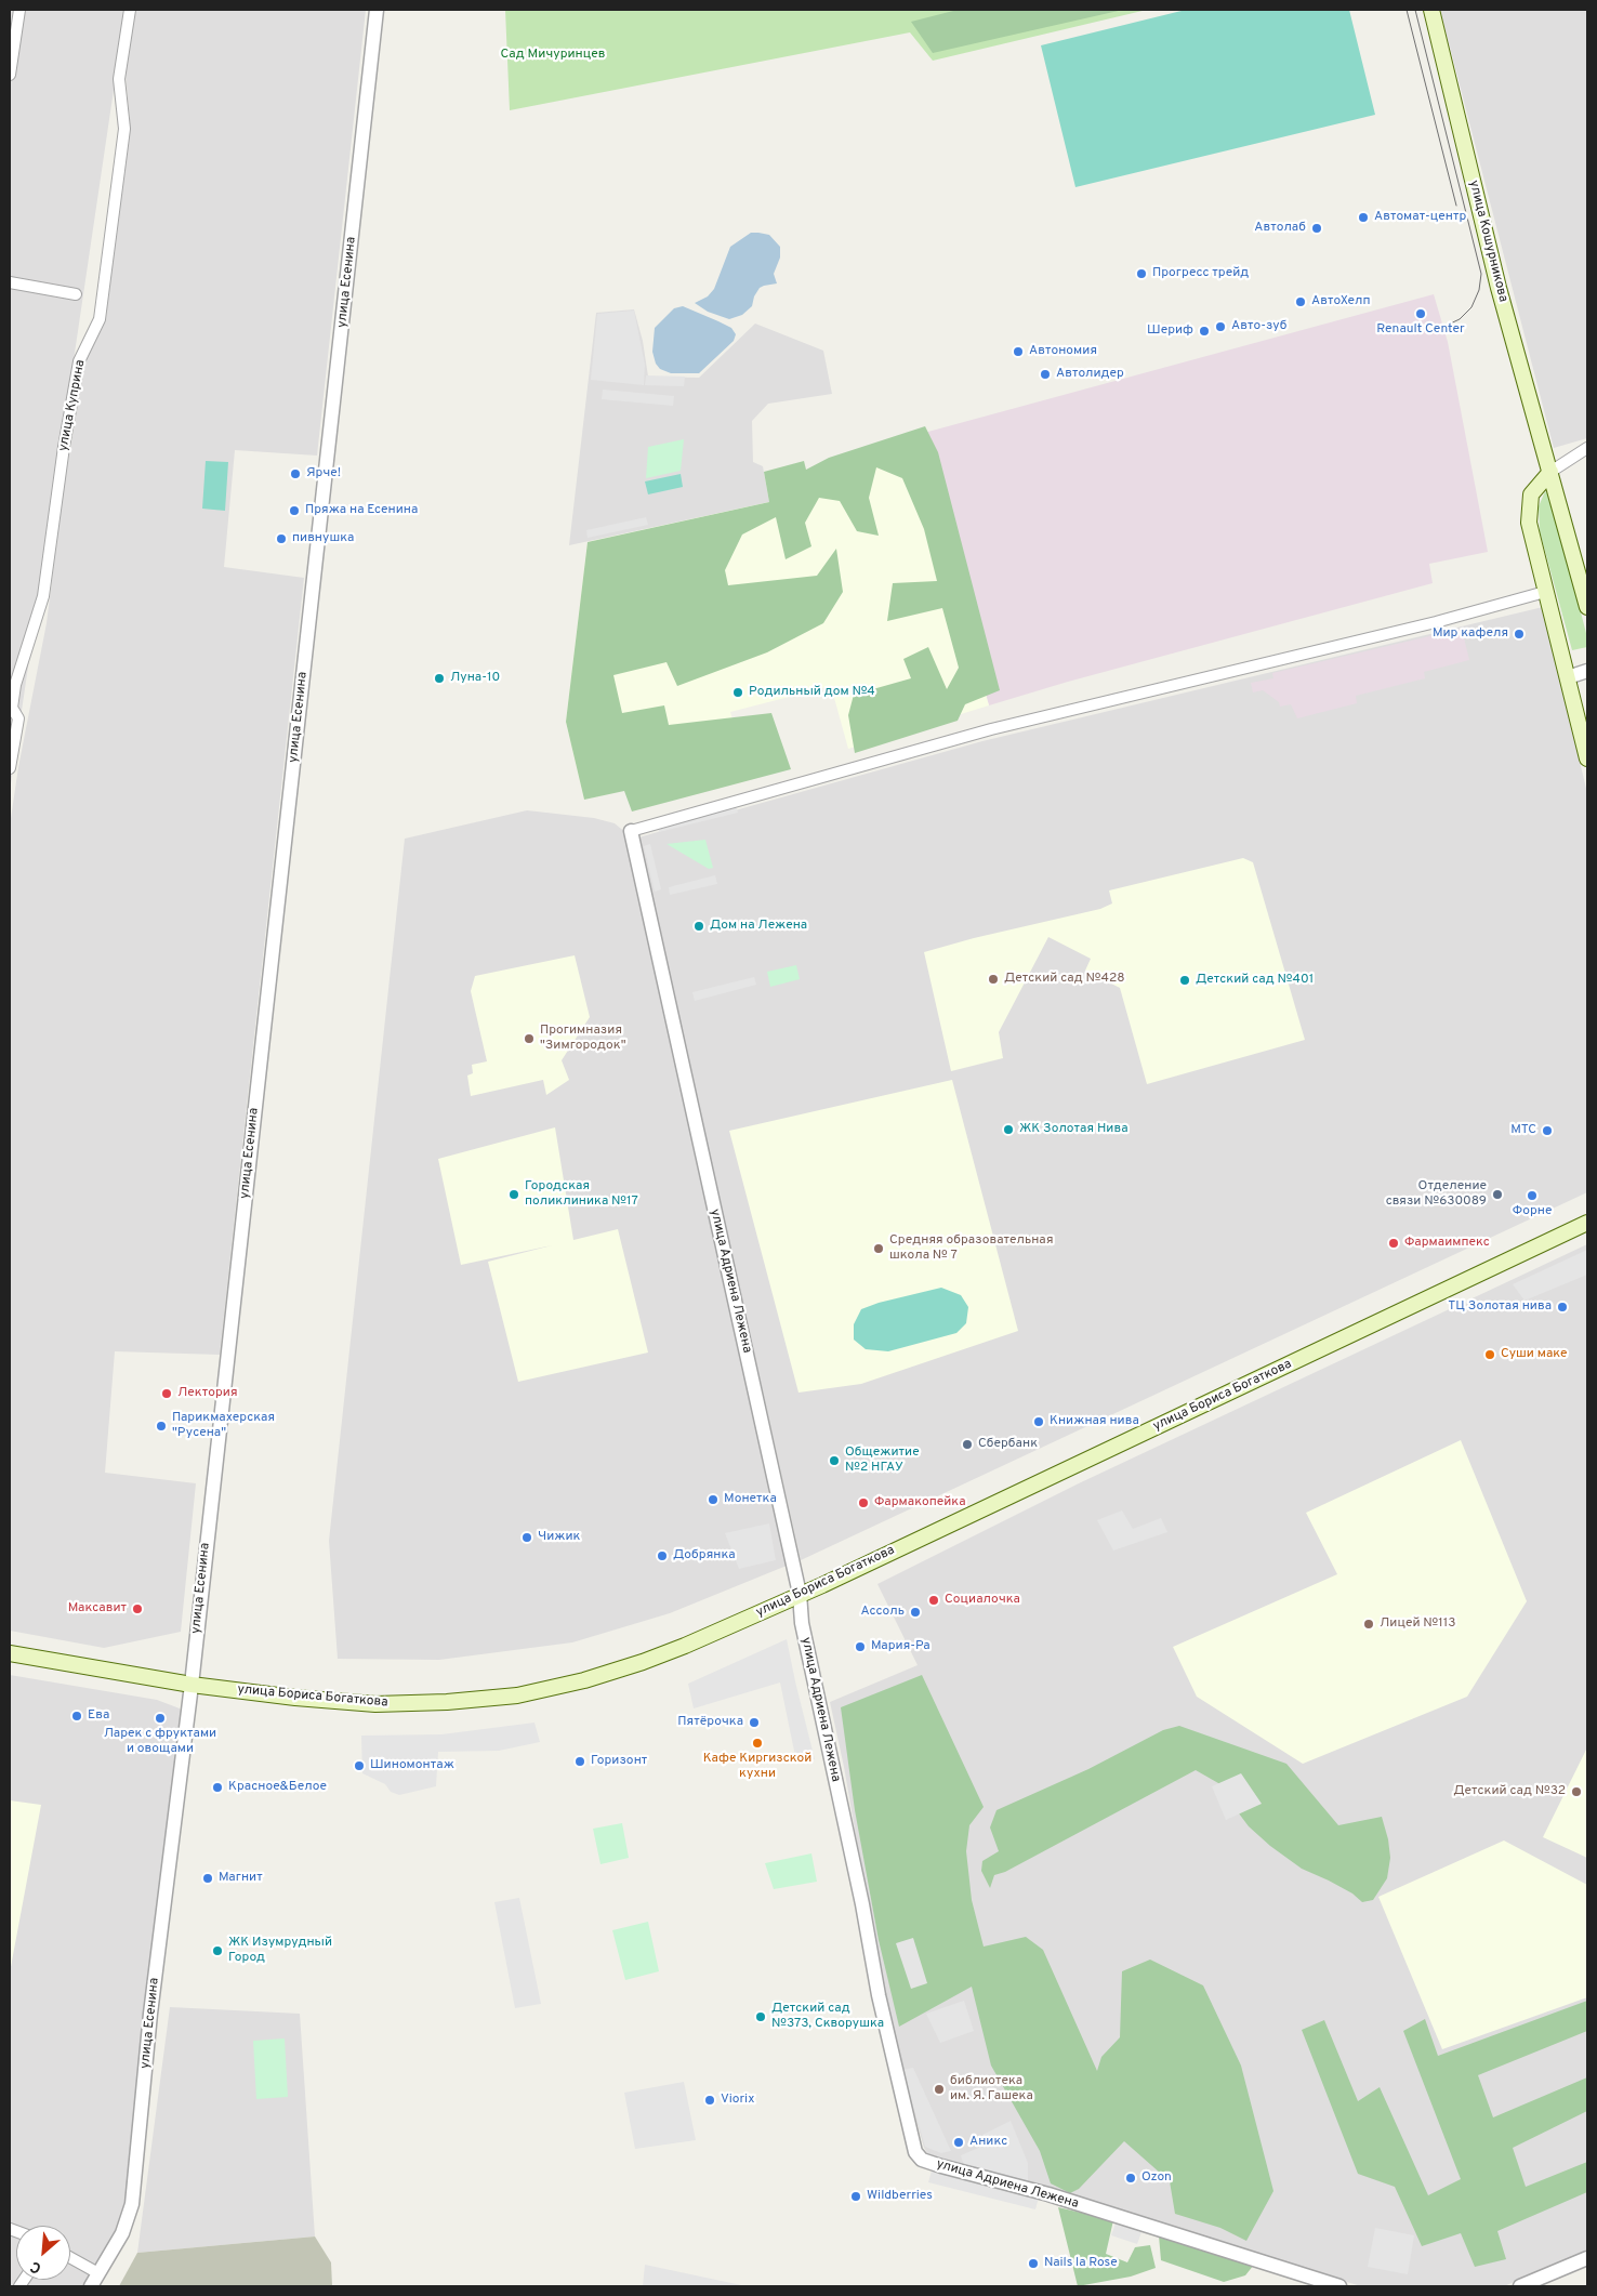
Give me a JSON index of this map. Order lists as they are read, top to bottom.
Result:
{
  "streets": {
    "main road": ["улица Кошурникова", "улица Бориса Богаткова"],
    "street": ["улица Есенина", "улица Куприна", "улица Адриена Лежена"]
  },
  "crossings": [
    ["улица Есенина", "улица Бориса Богаткова"],
    ["улица Адриена Лежена", "улица Бориса Богаткова"]
  ],
  "parks": ["Сад Мичуринцев"],
  "places": [
    "Автомат-центр",
    "Автолаб",
    "Прогресс трейд",
    "АвтоХелп",
    "Renault Center",
    "Авто-зуб",
    "Шериф",
    "Автономия",
    "Автолидер",
    "Ярче!",
    "Пряжа на Есенина",
    "пивнушка",
    "Мир кафеля",
    "Луна-10",
    "Родильный дом №4",
    "Дом на Лежена",
    "Детский сад №428",
    "Детский сад №401",
    "Прогимназия \"Зимгородок\"",
    "ЖК Золотая Нива",
    "МТС",
    "Городская поликлиника №17",
    "Отделение связи №630089",
    "Форне",
    "Фармаимпекс",
    "Средняя образовательная школа № 7",
    "ТЦ Золотая нива",
    "Суши маке",
    "Лектория",
    "Книжная нива",
    "Парикмахерская \"Русена\"",
    "Сбербанк",
    "Общежитие №2 НГАУ",
    "Монетка",
    "Фармакопейка",
    "Чижик",
    "Добрянка",
    "Социалочка",
    "Максавит",
    "Ассоль",
    "Лицей №113",
    "Мария-Ра",
    "Ева",
    "Ларек с фруктами и овощами",
    "Пятёрочка",
    "Кафе Киргизской кухни",
    "Горизонт",
    "Шиномонтаж",
    "Красное&Белое",
    "Детский сад №32",
    "Магнит",
    "ЖК Изумрудный Город",
    "Детский сад №373, Скворушка",
    "библиотека им. Я. Гашека",
    "Viorix",
    "Аникс",
    "Ozon",
    "Wildberries",
    "Nails la Rose"
  ],
  "north": "bottom left"
}
